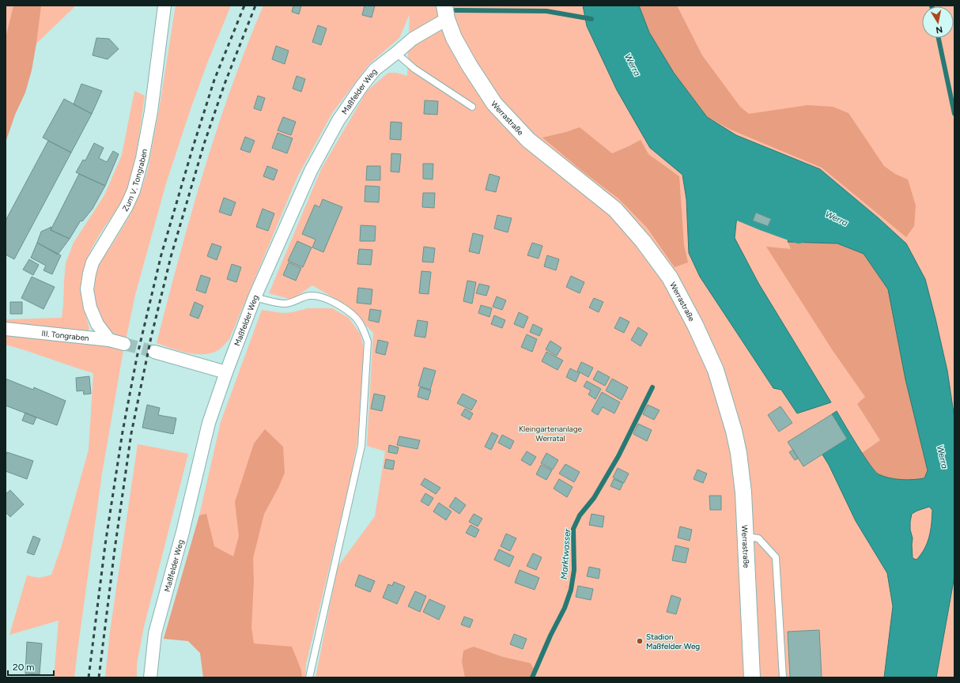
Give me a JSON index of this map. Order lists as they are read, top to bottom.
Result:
{
  "streets": {
    "street": [
      "Maßfelder Weg",
      "Werrastraße",
      "Zum V. Tongraben",
      "III. Tongraben"
    ]
  },
  "crossings": [
    ["Maßfelder Weg", "Werrastraße"],
    ["Zum V. Tongraben", "III. Tongraben"]
  ],
  "water": ["Werra", "Marktwasser"],
  "parks": ["Kleingartenanlage Werratal"],
  "places": ["Stadion Maßfelder Weg"],
  "scale_bar": "20 m",
  "north": "bottom"
}
